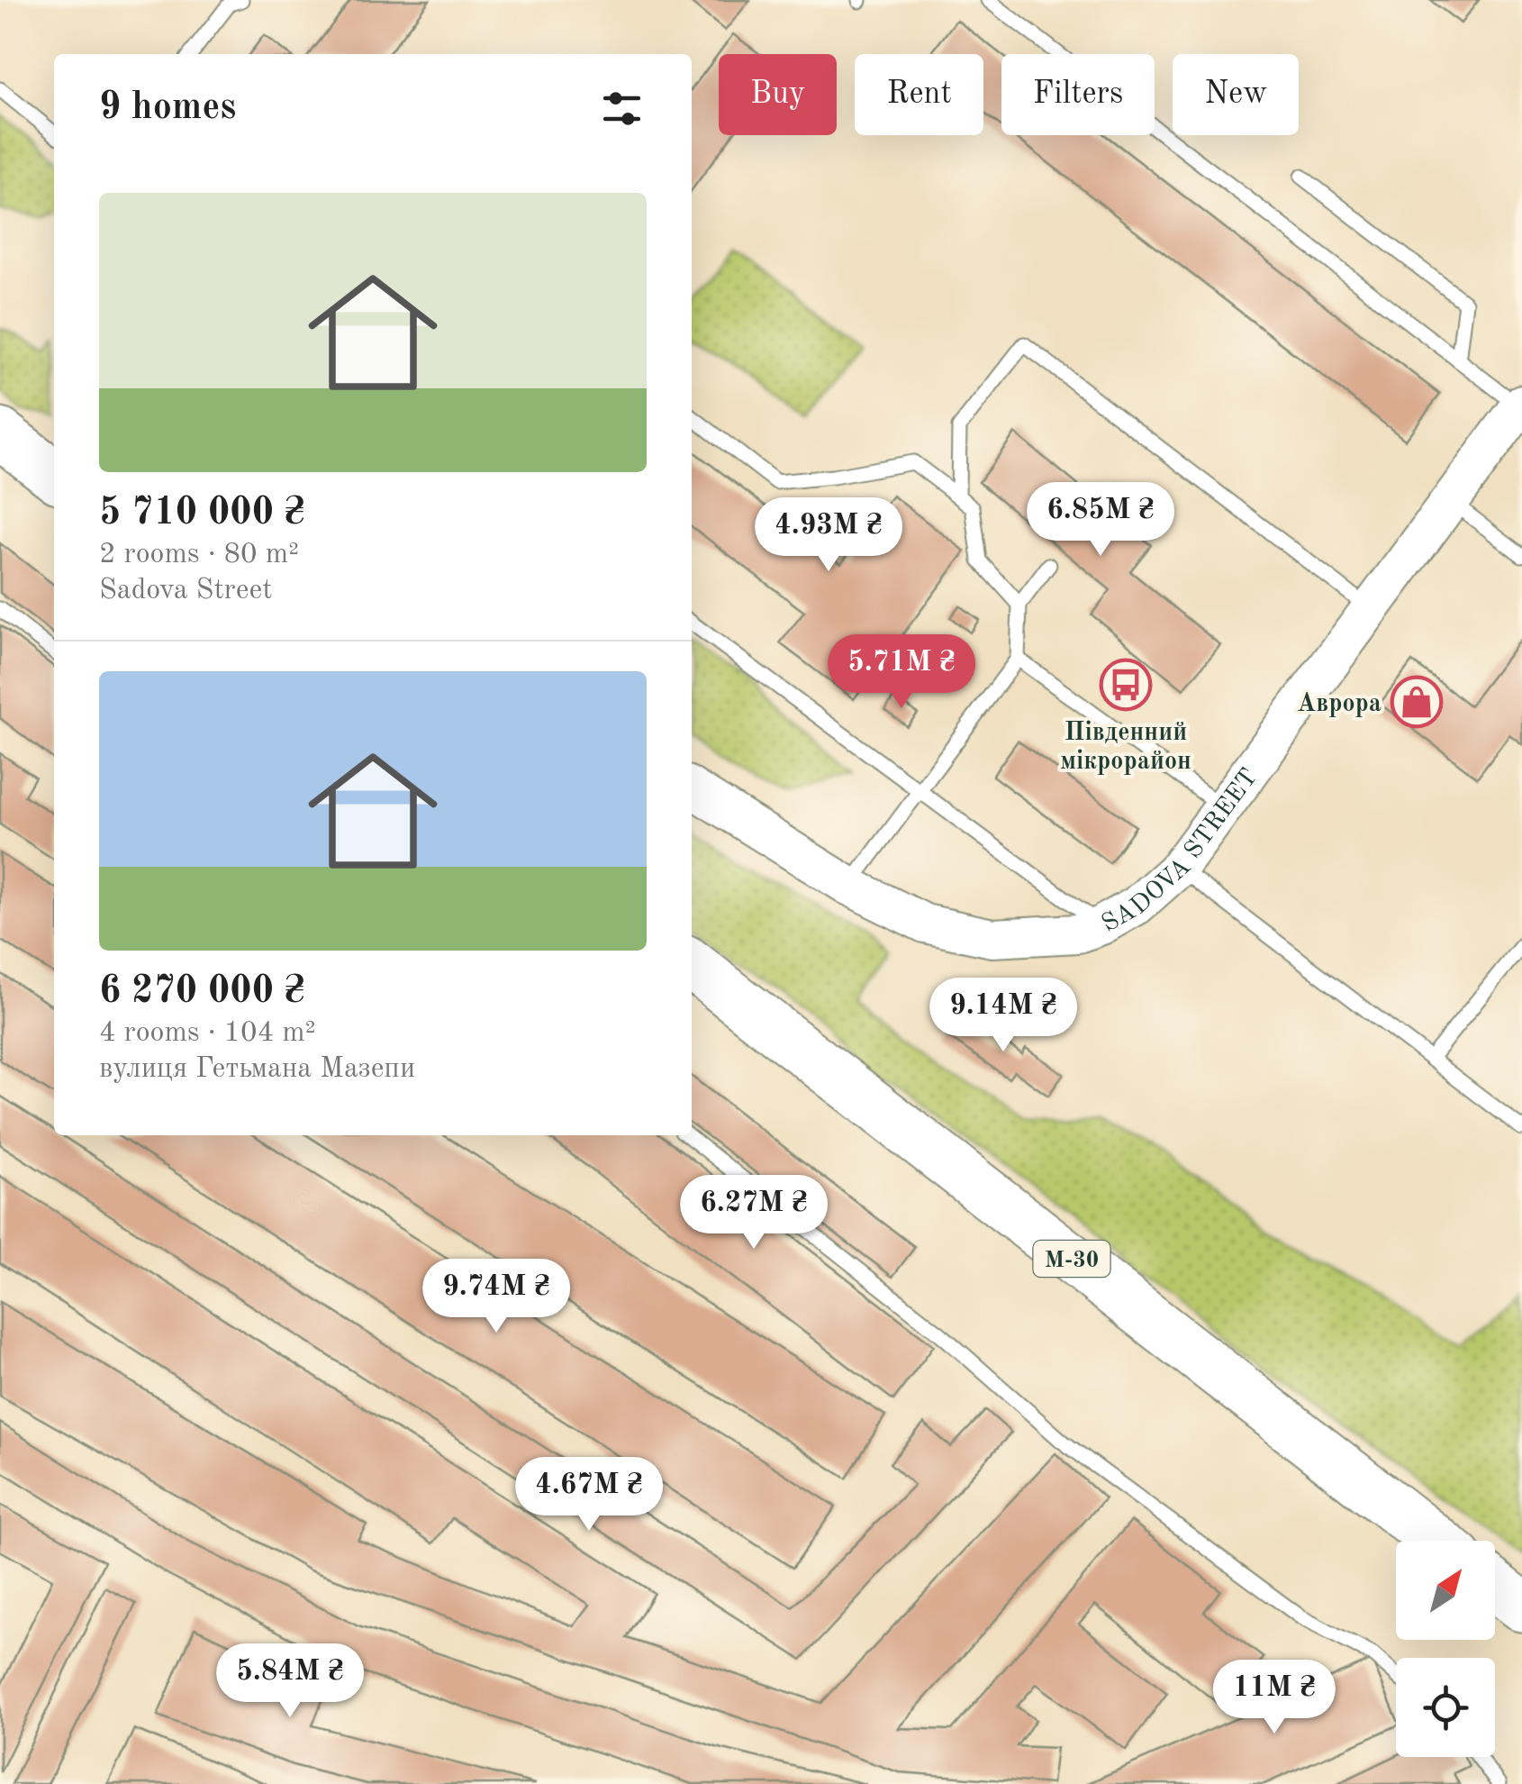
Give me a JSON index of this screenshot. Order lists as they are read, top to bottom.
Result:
{
  "streets": {
    "highway": ["М-30"],
    "street": ["SADOVA STREET"]
  },
  "places": {
    "bus stop": ["Південний мікрорайон"],
    "shop": ["Аврора"]
  },
  "north": "top right",
  "page": {
    "chip": [
      "Buy",
      "Rent",
      "Filters",
      "New"
    ],
    "heading": "9 homes",
    "list": [
      {
        "name": "5 710 000 ₴",
        "note": "2 rooms · 80 m² · Sadova Street"
      },
      {
        "name": "6 270 000 ₴",
        "note": "4 rooms · 104 m² · вулиця Гетьмана Мазепи"
      }
    ],
    "price": [
      "6.85M ₴",
      "4.93M ₴",
      "5.71M ₴",
      "9.14M ₴",
      "6.27M ₴",
      "9.74M ₴",
      "4.67M ₴",
      "5.84M ₴",
      "11M ₴"
    ]
  }
}
